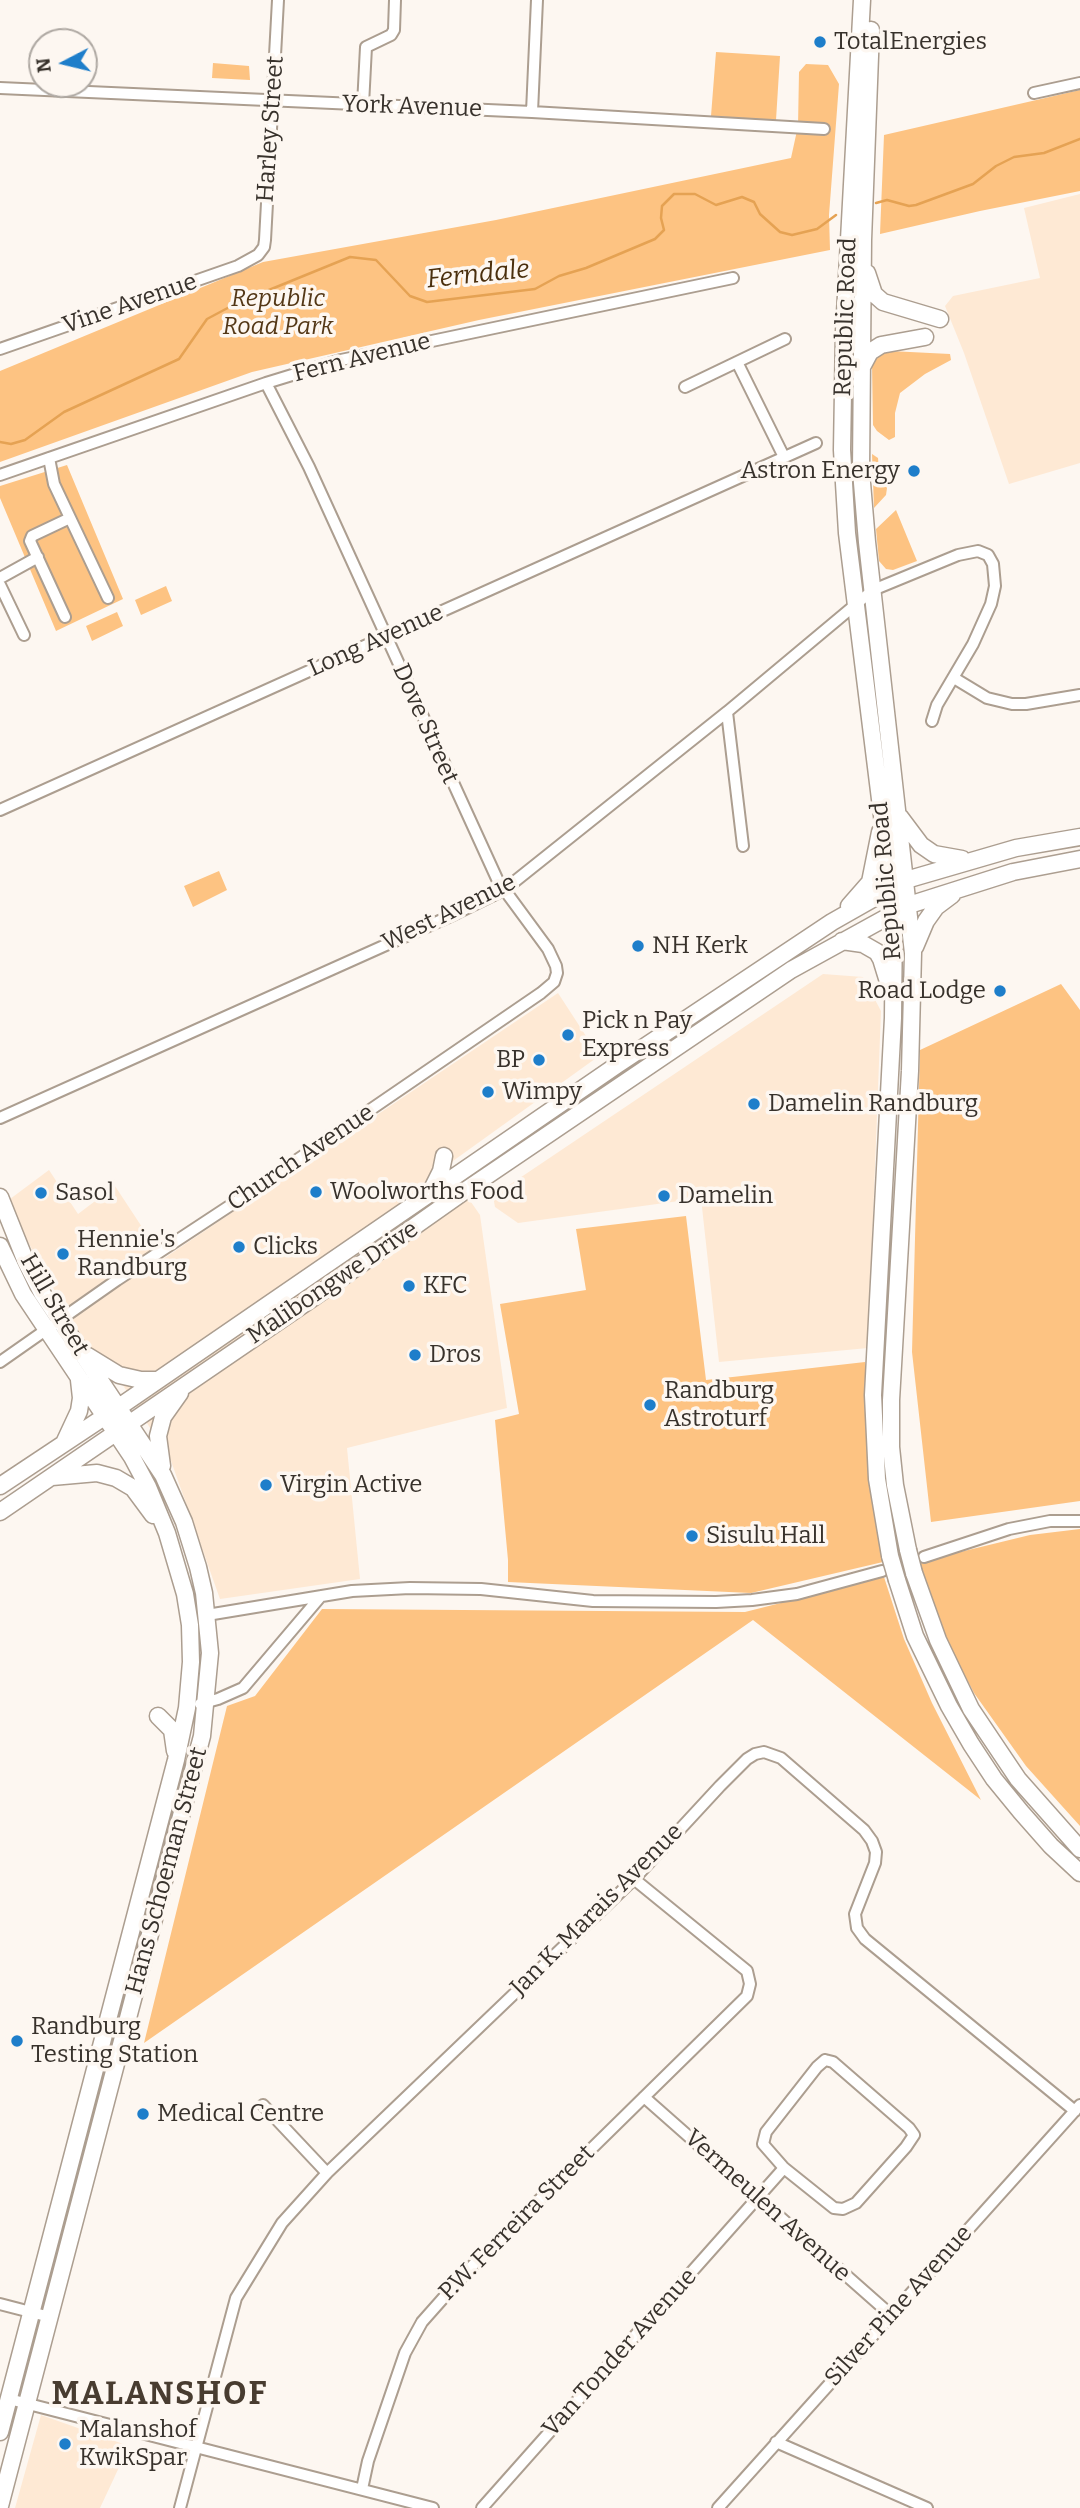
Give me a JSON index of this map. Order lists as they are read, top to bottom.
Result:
{
  "streets": {
    "main road": [
      "Republic Road",
      "Malibongwe Drive",
      "Hill Street",
      "Hans Schoeman Street"
    ],
    "street": [
      "York Avenue",
      "Harley Street",
      "Vine Avenue",
      "Fern Avenue",
      "Long Avenue",
      "Dove Street",
      "West Avenue",
      "Church Avenue",
      "Jan K. Marais Avenue",
      "Vermeulen Avenue",
      "P.W. Ferreira Street",
      "Silver Pine Avenue",
      "Van Tonder Avenue"
    ]
  },
  "crossings": [
    ["York Avenue", "Harley Street"],
    ["Harley Street", "Vine Avenue"],
    ["Republic Road", "West Avenue"],
    ["Republic Road", "Malibongwe Drive"],
    ["Fern Avenue", "Dove Street"],
    ["Long Avenue", "Dove Street"],
    ["Dove Street", "West Avenue"],
    ["Dove Street", "Church Avenue"],
    ["Church Avenue", "Hill Street"],
    ["Malibongwe Drive", "Hill Street"],
    ["Malibongwe Drive", "Hans Schoeman Street"],
    ["Hill Street", "Hans Schoeman Street"],
    ["Jan K. Marais Avenue", "P.W. Ferreira Street"],
    ["Jan K. Marais Avenue", "Silver Pine Avenue"],
    ["Vermeulen Avenue", "P.W. Ferreira Street"],
    ["Vermeulen Avenue", "Silver Pine Avenue"],
    ["Vermeulen Avenue", "Van Tonder Avenue"]
  ],
  "districts": ["MALANSHOF"],
  "water": ["Ferndale"],
  "parks": ["Republic Road Park"],
  "places": [
    "TotalEnergies",
    "Astron Energy",
    "NH Kerk",
    "Road Lodge",
    "Pick n Pay Express",
    "BP",
    "Wimpy",
    "Damelin Randburg",
    "Woolworths Food",
    "Sasol",
    "Damelin",
    "Clicks",
    "Hennie's Randburg",
    "KFC",
    "Dros",
    "Randburg Astroturf",
    "Virgin Active",
    "Sisulu Hall",
    "Randburg Testing Station",
    "Medical Centre",
    "Malanshof KwikSpar"
  ],
  "north": "left"
}
